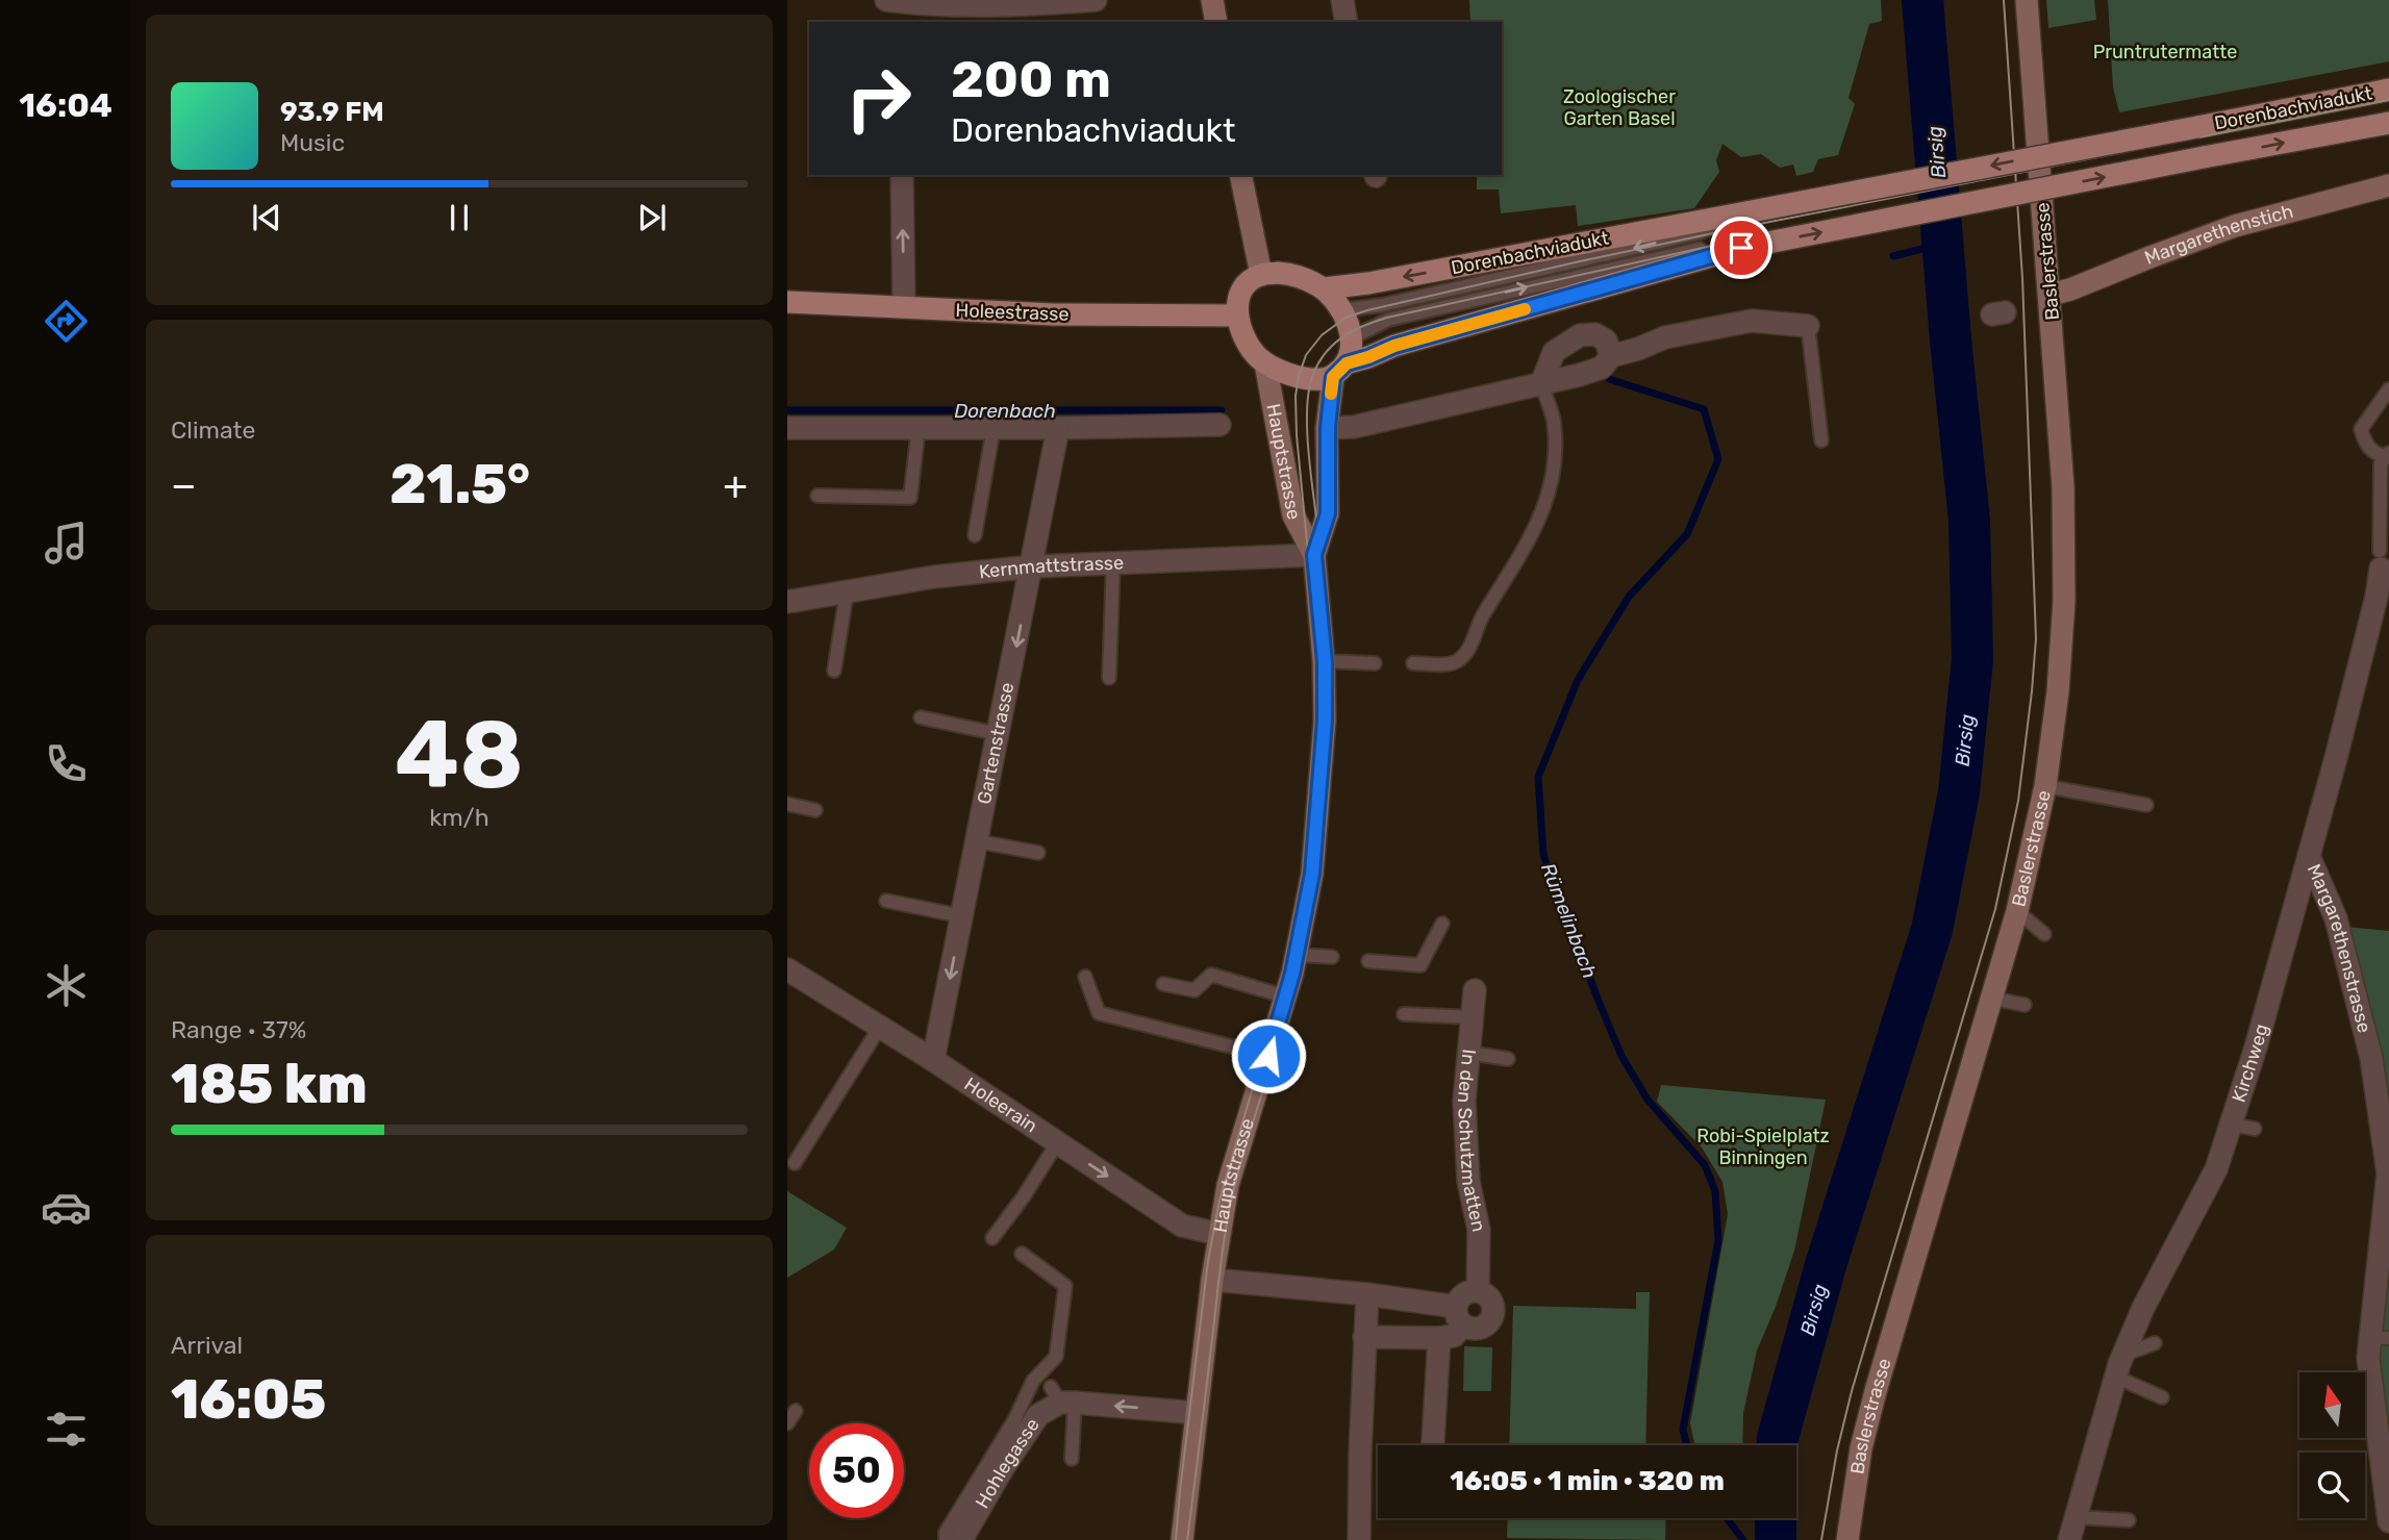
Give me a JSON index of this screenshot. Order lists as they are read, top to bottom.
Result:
{
  "streets": {
    "main road": [
      "Dorenbachviadukt",
      "Margarethenstich",
      "Baslerstrasse",
      "Holeestrasse",
      "Hauptstrasse"
    ],
    "street": [
      "Kernmattstrasse",
      "Gartenstrasse",
      "Margarethenstrasse",
      "Kirchweg",
      "Holeerain",
      "In den Schutzmatten",
      "Hohlegasse"
    ]
  },
  "crossings": [
    ["Dorenbachviadukt", "Holeestrasse"],
    ["Dorenbachviadukt", "Hauptstrasse"],
    ["Margarethenstich", "Baslerstrasse"],
    ["Holeestrasse", "Hauptstrasse"],
    ["Hauptstrasse", "Kernmattstrasse"],
    ["Hauptstrasse", "Holeerain"],
    ["Kernmattstrasse", "Gartenstrasse"],
    ["Gartenstrasse", "Holeerain"],
    ["Margarethenstrasse", "Kirchweg"]
  ],
  "one_way": ["Gartenstrasse"],
  "water": ["Birsig", "Dorenbach", "Rümelinbach"],
  "parks": ["Pruntrutermatte", "Zoologischer Garten Basel", "Robi-Spielplatz Binningen"],
  "north": "top",
  "page": {
    "tabs": "16:04",
    "turn": ["200 m", "Dorenbachviadukt"],
    "song": ["93.9 FM", "Music"],
    "tile": [
      "Climate",
      ["48", "km/h"],
      ["Range · 37%", "185 km"],
      ["Arrival", "16:05"]
    ],
    "heat": ["−", "21.5°", "+"],
    "limit": "50",
    "trip": "16:05 · 1 min · 320 m"
  }
}
